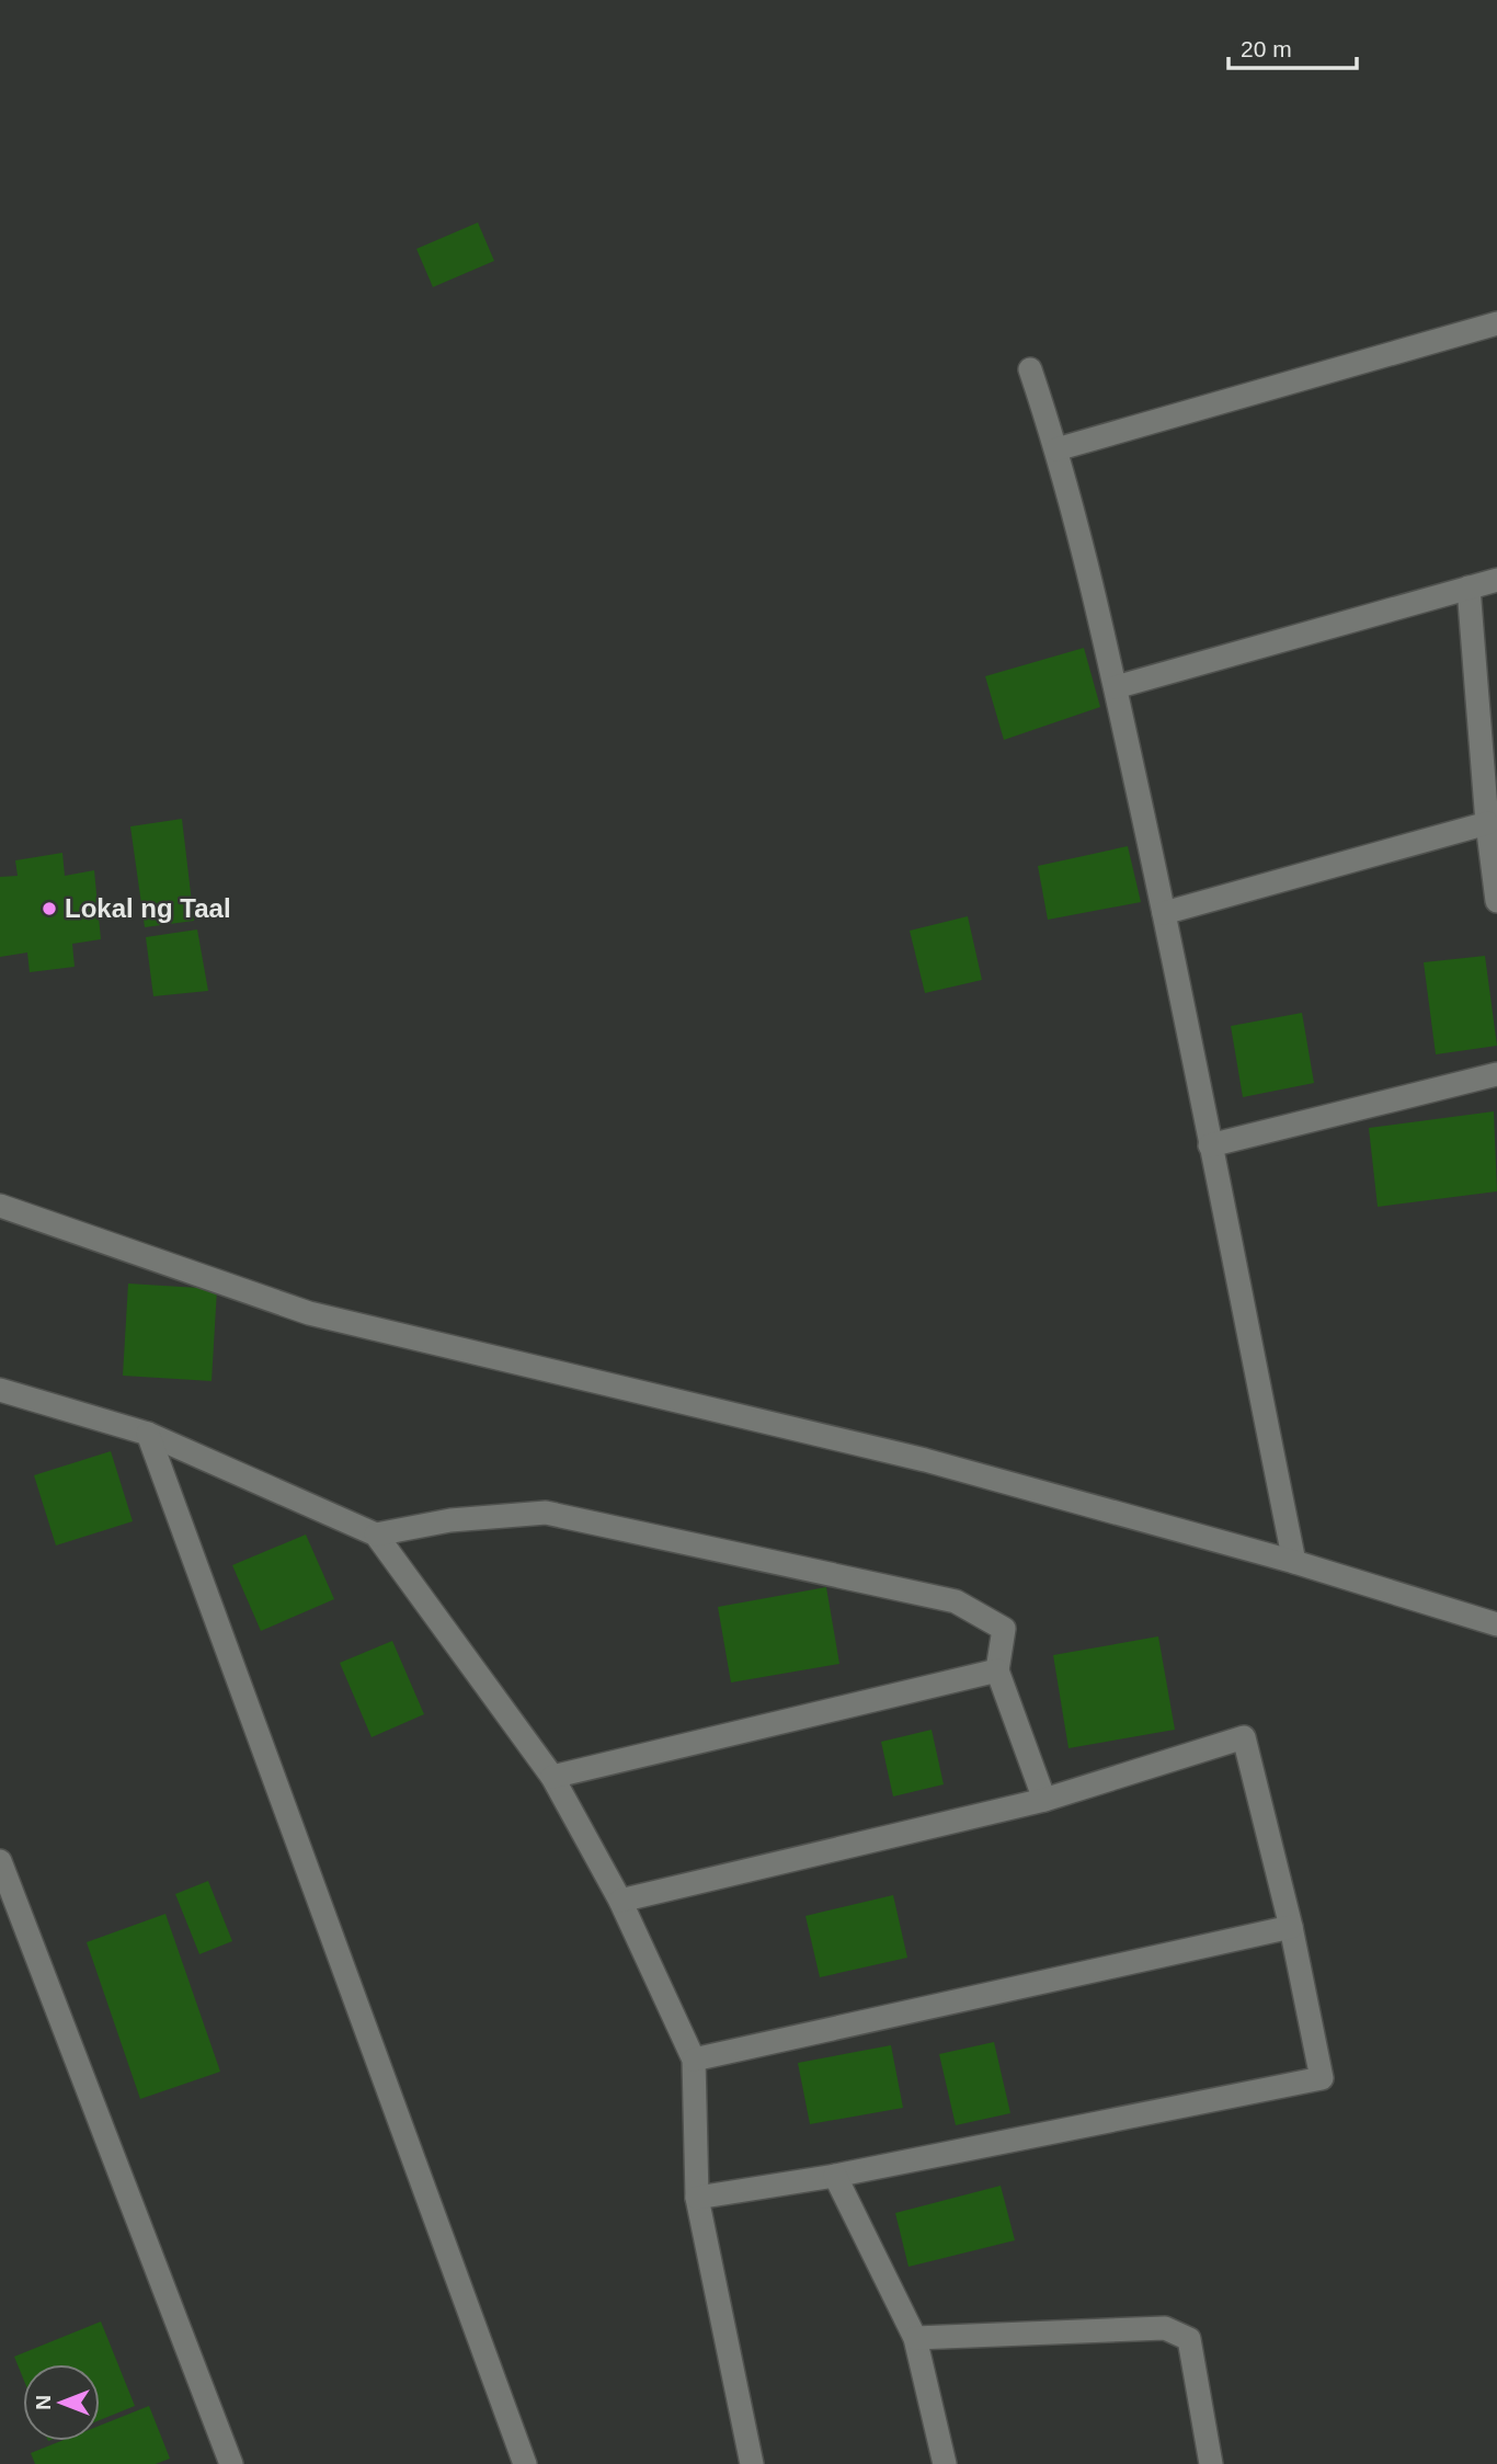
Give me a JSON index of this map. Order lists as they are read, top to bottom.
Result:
{
  "places": ["Lokal ng Taal"],
  "scale_bar": "20 m",
  "north": "left"
}
